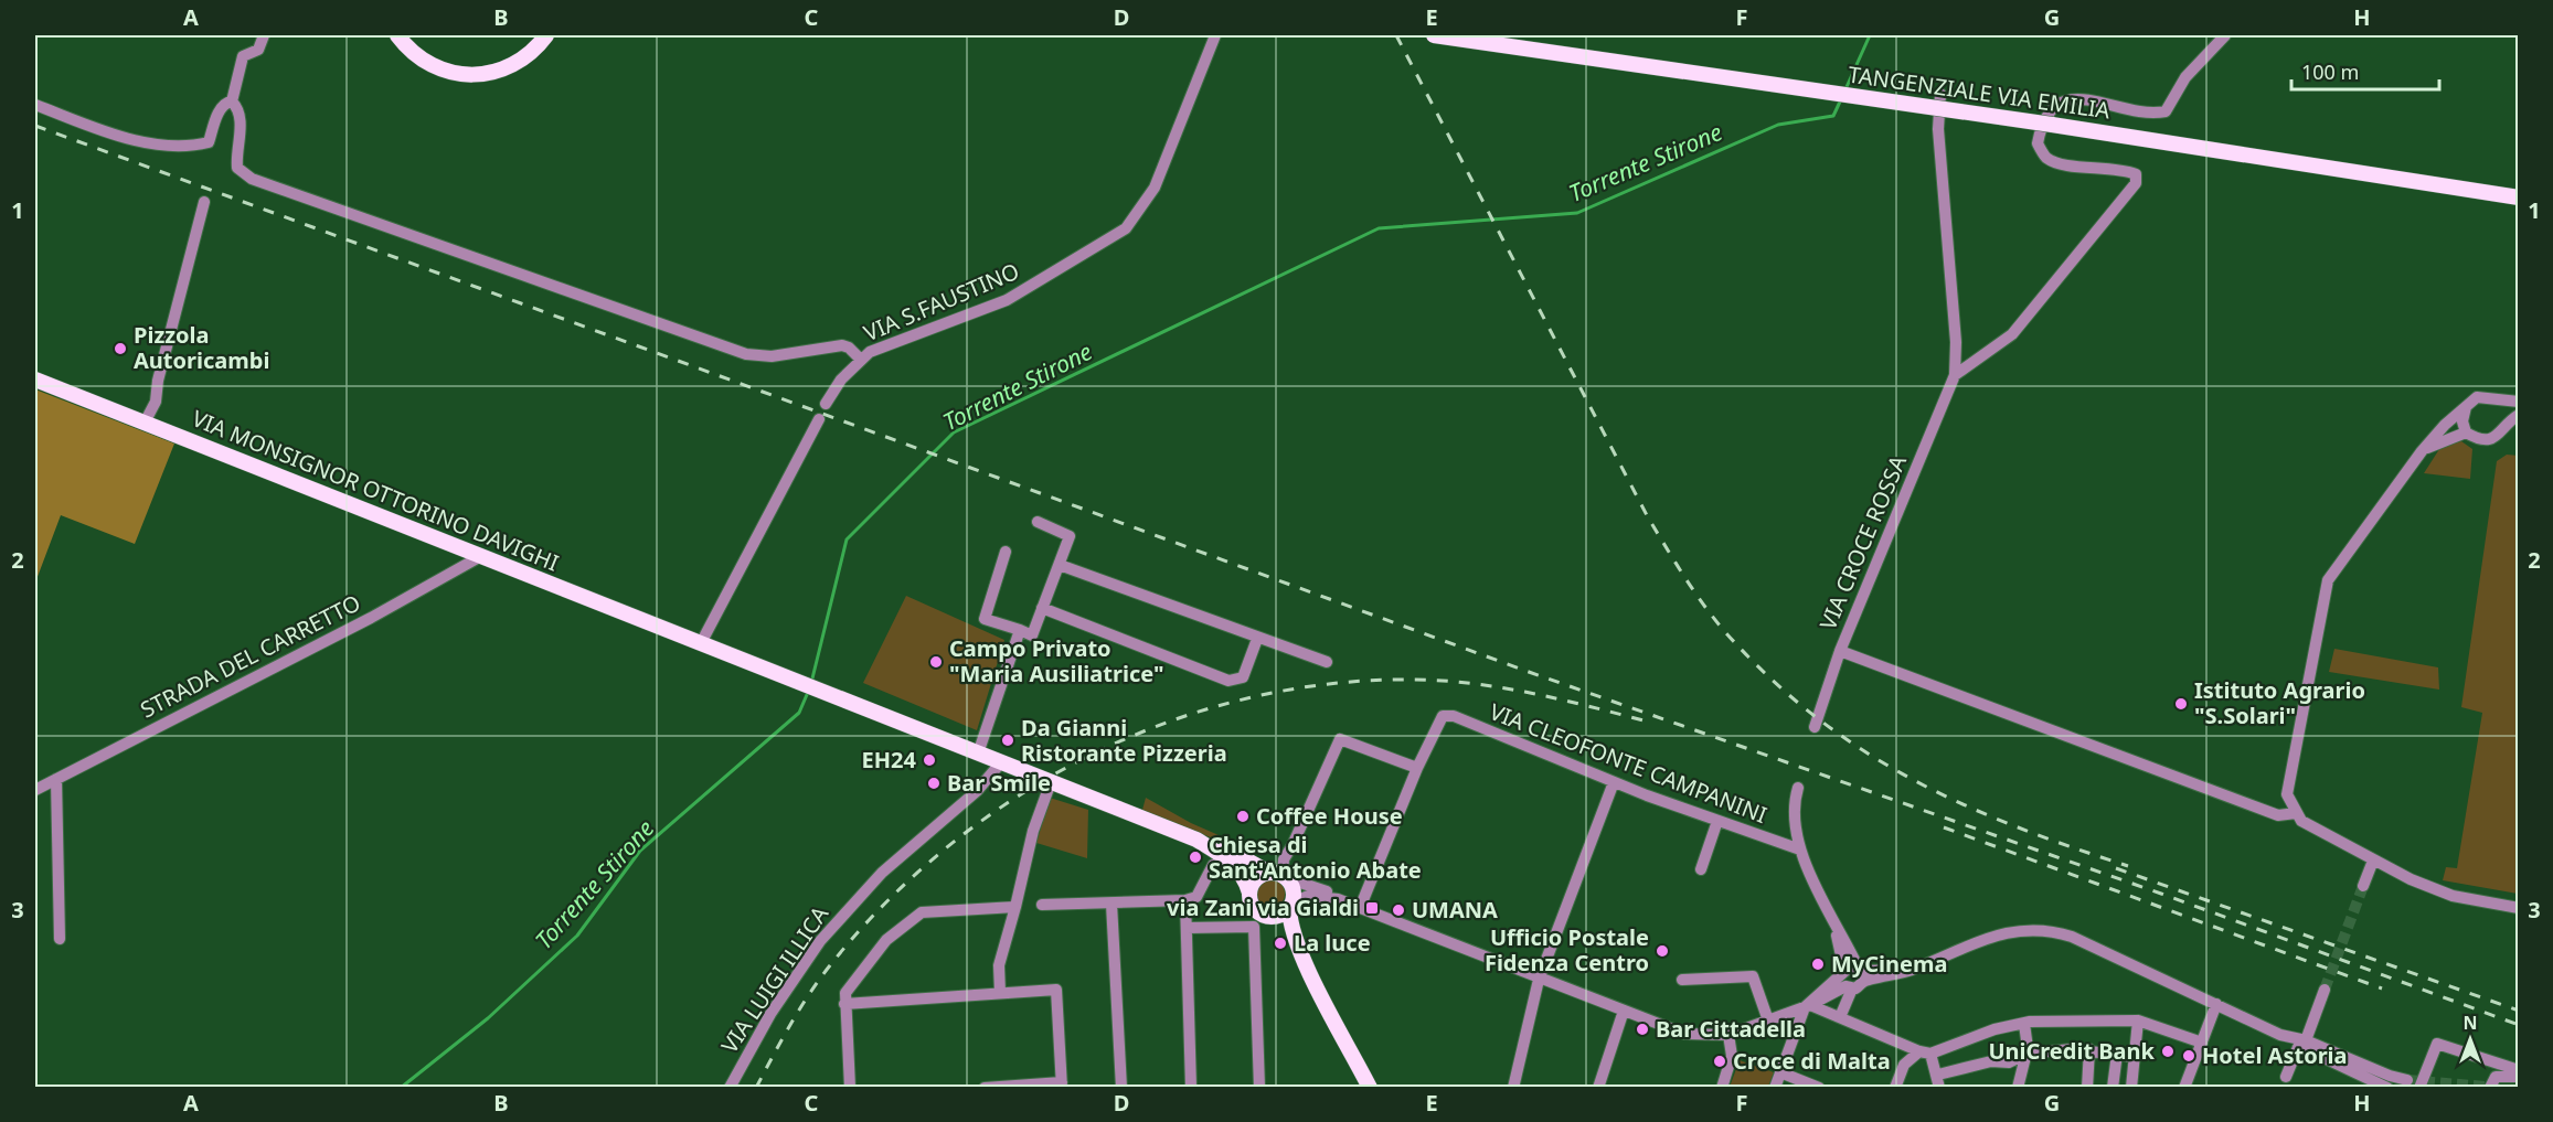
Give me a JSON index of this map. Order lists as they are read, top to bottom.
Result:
{
  "streets": {
    "main road": ["TANGENZIALE VIA EMILIA", "VIA MONSIGNOR OTTORINO DAVIGHI"],
    "street": [
      "VIA S.FAUSTINO",
      "VIA CROCE ROSSA",
      "STRADA DEL CARRETTO",
      "VIA CLEOFONTE CAMPANINI",
      "VIA LUIGI ILLICA"
    ]
  },
  "crossings": [
    ["VIA MONSIGNOR OTTORINO DAVIGHI", "STRADA DEL CARRETTO"],
    ["VIA MONSIGNOR OTTORINO DAVIGHI", "VIA LUIGI ILLICA"]
  ],
  "water": ["Torrente Stirone"],
  "places": {
    "other": [
      "Pizzola Autoricambi",
      "Campo Privato \"Maria Ausiliatrice\"",
      "Istituto Agrario \"S.Solari\"",
      "Da Gianni Ristorante Pizzeria",
      "EH24",
      "Bar Smile",
      "Coffee House",
      "Chiesa di Sant'Antonio Abate",
      "UMANA",
      "La luce",
      "Ufficio Postale Fidenza Centro",
      "MyCinema",
      "Bar Cittadella",
      "UniCredit Bank",
      "Hotel Astoria",
      "Croce di Malta"
    ],
    "transit": ["via Zani via Gialdi"]
  },
  "scale_bar": "100 m",
  "north": "top",
  "grid": {
    "columns": [
      "A",
      "B",
      "C",
      "D",
      "E",
      "F",
      "G",
      "H"
    ],
    "rows": ["1", "2", "3"]
  }
}
